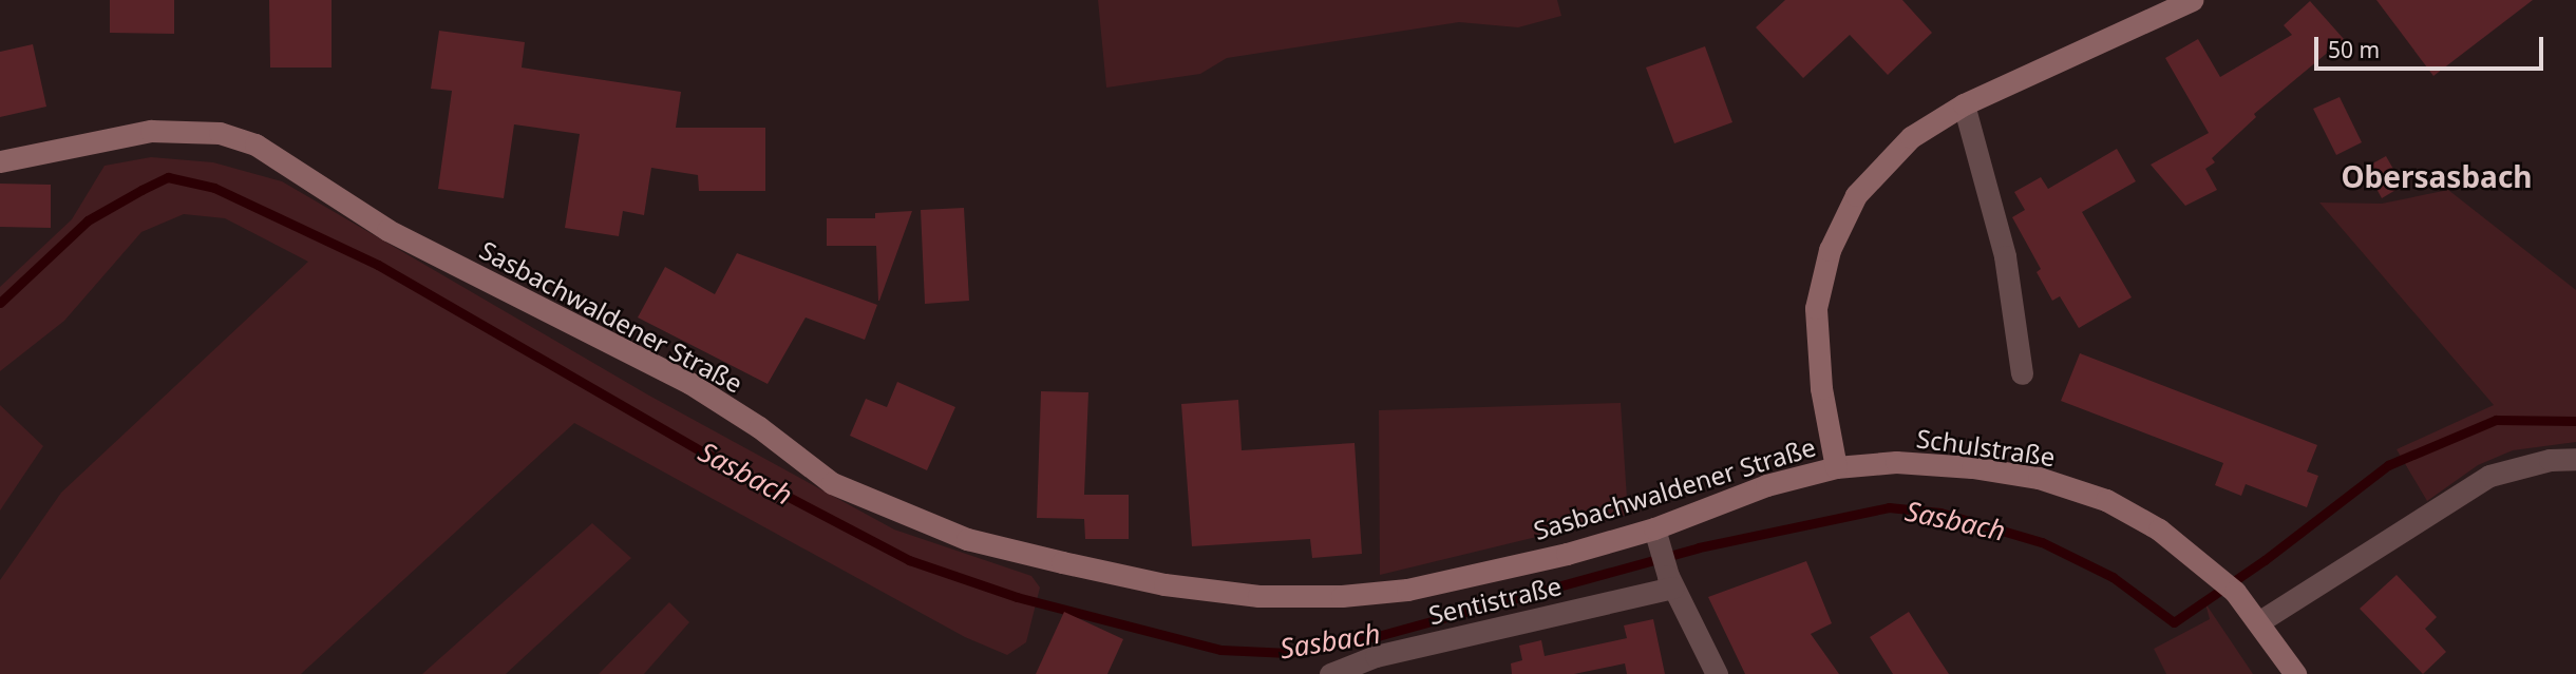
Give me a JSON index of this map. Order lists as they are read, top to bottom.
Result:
{
  "streets": {
    "main road": ["Sasbachwaldener Straße", "Schulstraße"],
    "street": ["Sentistraße"]
  },
  "crossings": [
    ["Sasbachwaldener Straße", "Schulstraße"]
  ],
  "districts": ["Obersasbach"],
  "water": ["Sasbach"],
  "scale_bar": "50 m"
}
